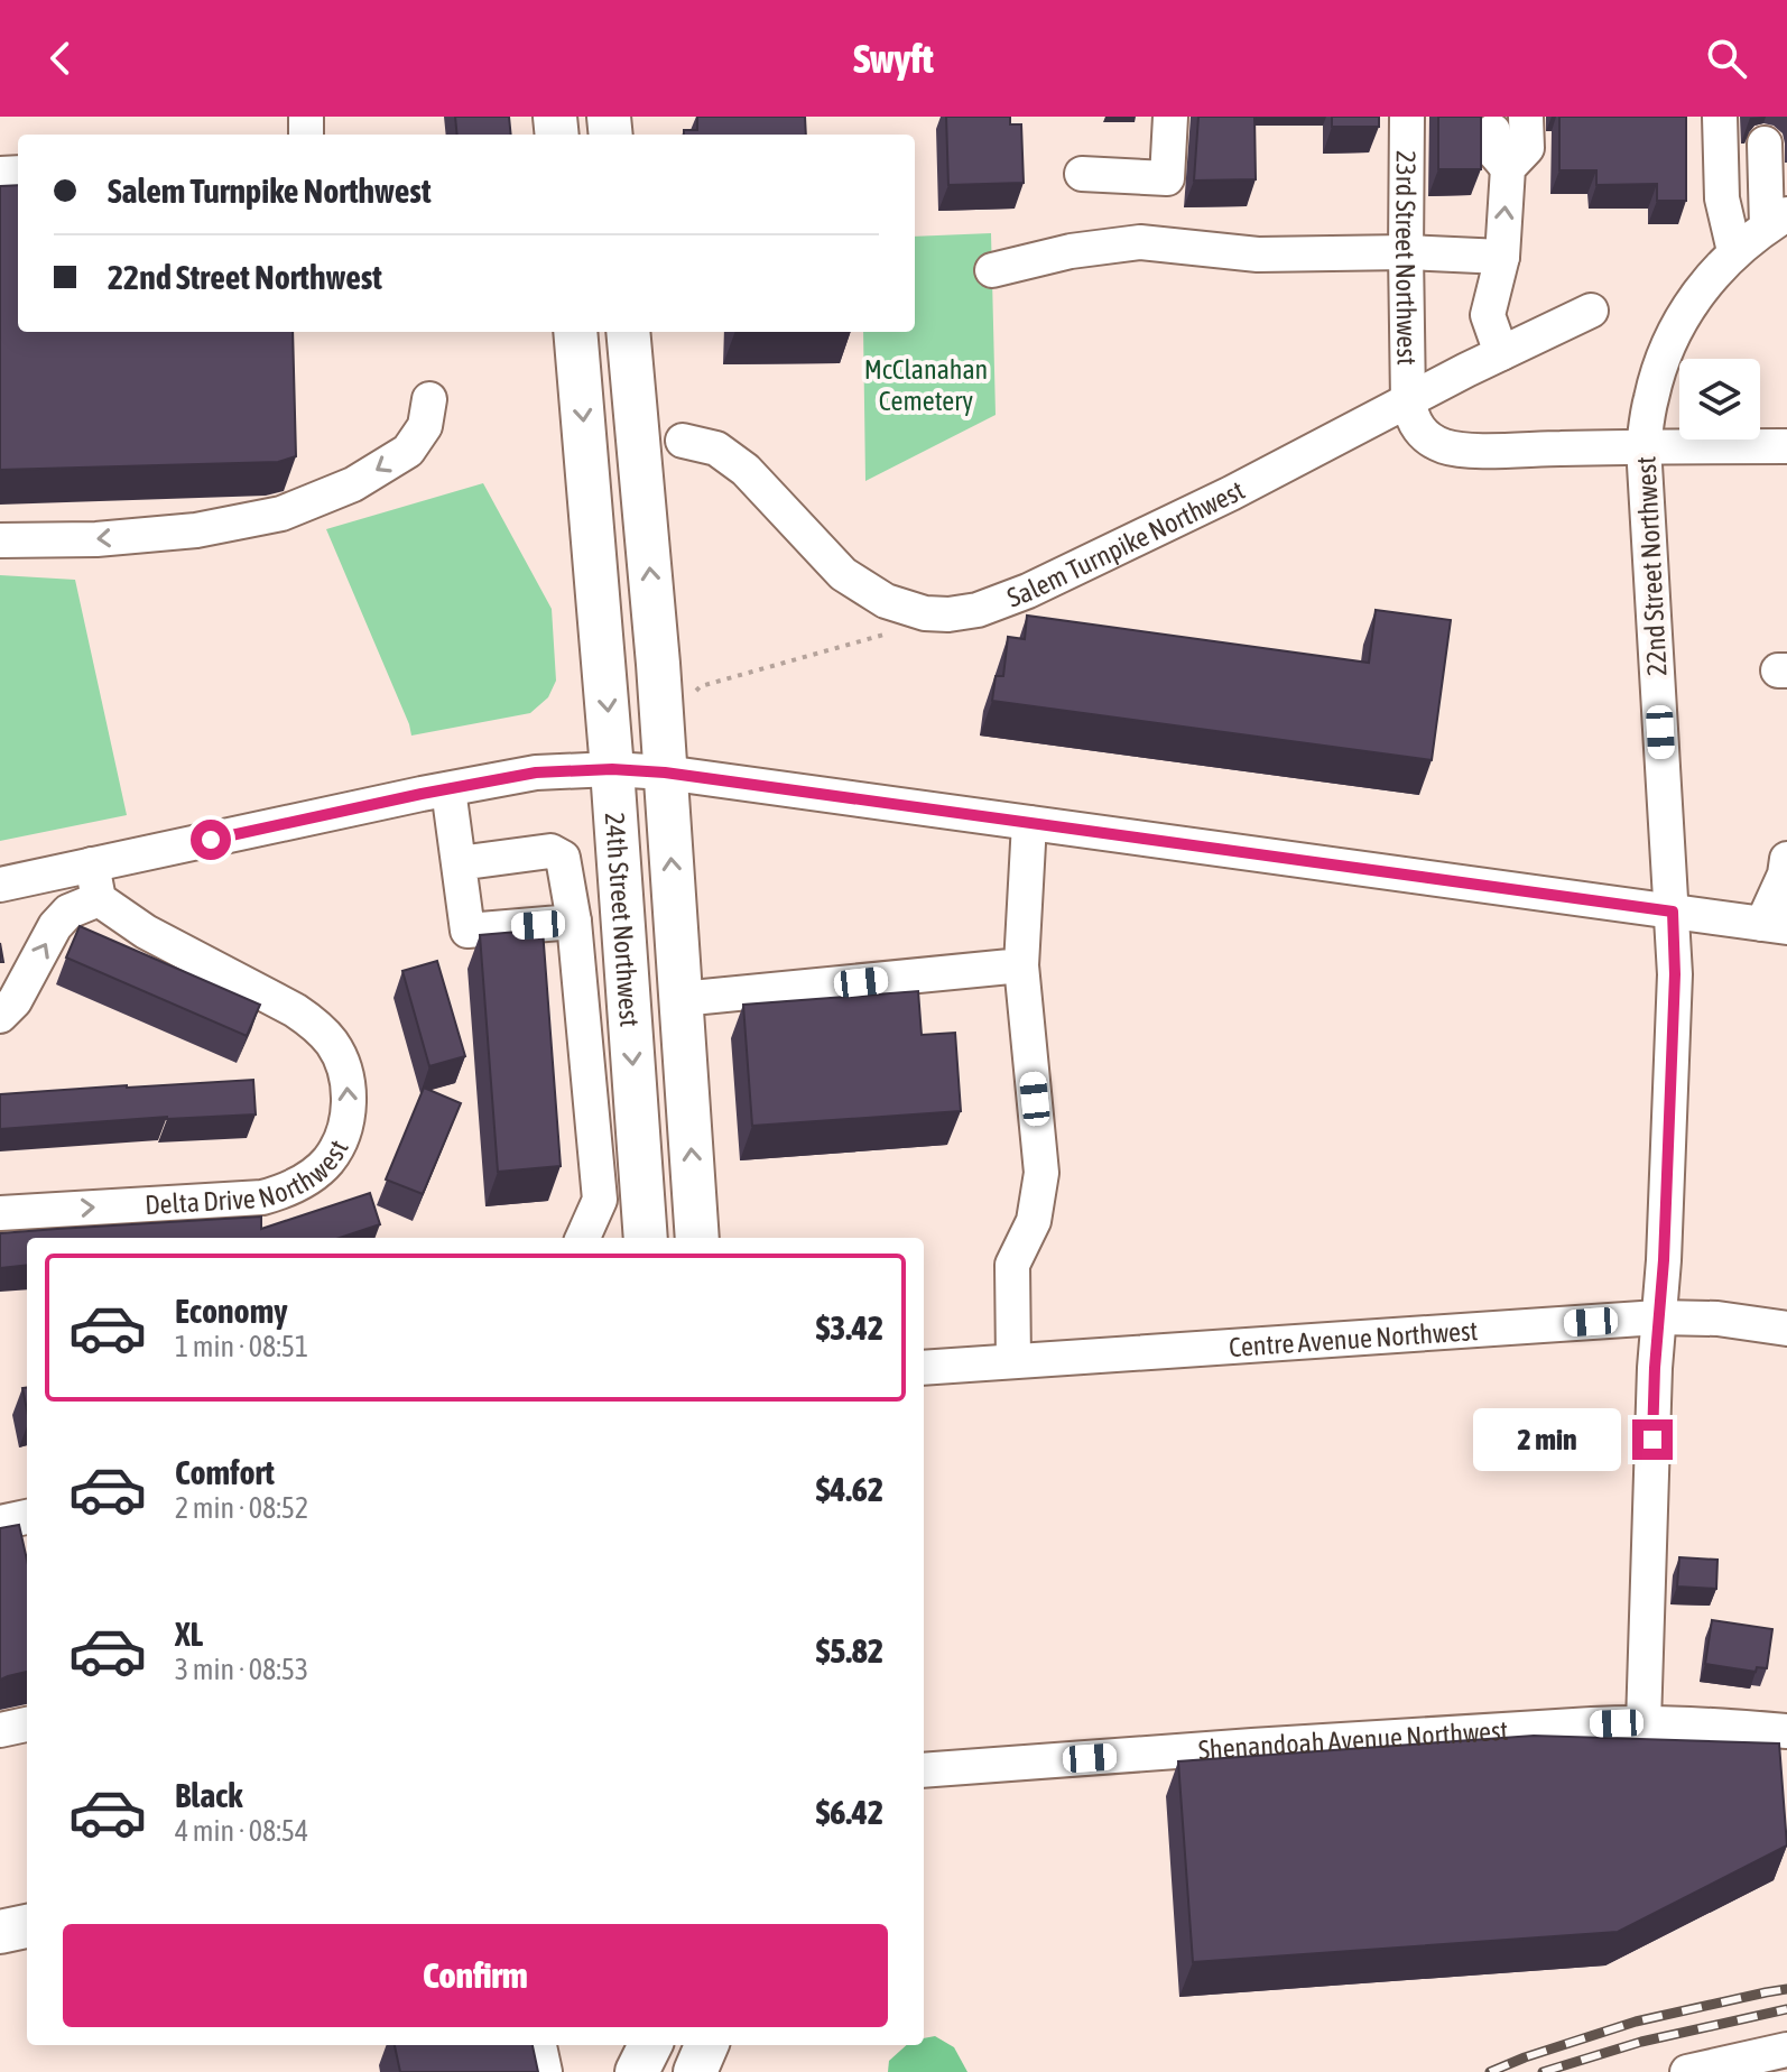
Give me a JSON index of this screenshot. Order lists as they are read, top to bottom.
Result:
{
  "streets": {
    "main road": ["24th Street Northwest"],
    "street": [
      "23rd Street Northwest",
      "Salem Turnpike Northwest",
      "22nd Street Northwest",
      "Delta Drive Northwest",
      "Centre Avenue Northwest",
      "Shenandoah Avenue Northwest"
    ]
  },
  "crossings": [
    ["23rd Street Northwest", "Salem Turnpike Northwest"],
    ["22nd Street Northwest", "Centre Avenue Northwest"],
    ["22nd Street Northwest", "Shenandoah Avenue Northwest"]
  ],
  "parks": ["McClanahan Cemetery"],
  "page": {
    "header": "Swyft",
    "banner": ["Salem Turnpike Northwest", "22nd Street Northwest"],
    "list": [
      {
        "name": "Economy",
        "note": "1 min · 08:51",
        "value": "$3.42"
      },
      {
        "name": "Comfort",
        "note": "2 min · 08:52",
        "value": "$4.62"
      },
      {
        "name": "XL",
        "note": "3 min · 08:53",
        "value": "$5.82"
      },
      {
        "name": "Black",
        "note": "4 min · 08:54",
        "value": "$6.42"
      }
    ],
    "bubble": "2 min",
    "buttons": "Confirm"
  }
}
